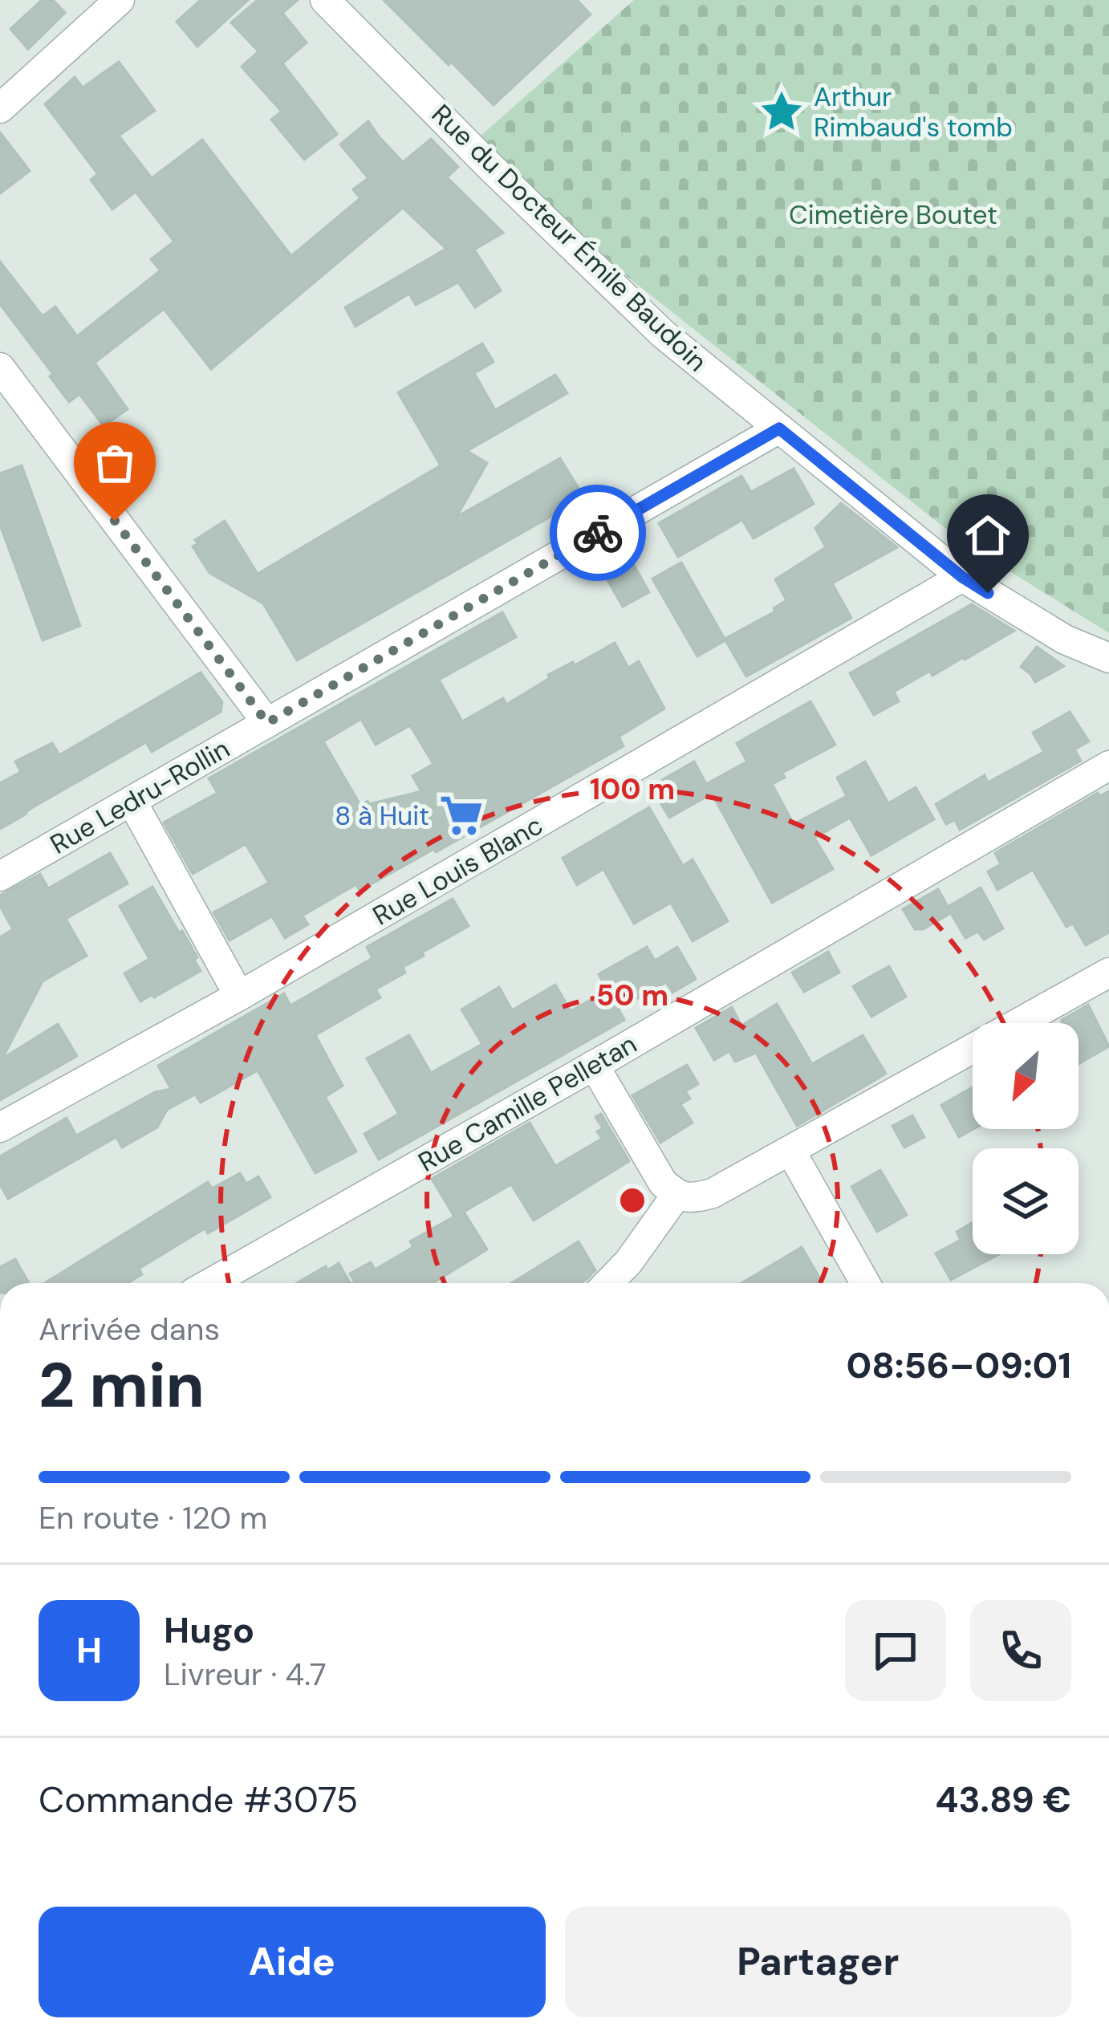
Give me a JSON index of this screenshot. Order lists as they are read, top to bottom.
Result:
{
  "streets": {
    "street": [
      "Rue du Docteur Émile Baudoin",
      "Rue Ledru-Rollin",
      "Rue Louis Blanc",
      "Rue Camille Pelletan"
    ]
  },
  "crossings": [
    ["Rue du Docteur Émile Baudoin", "Rue Ledru-Rollin"],
    ["Rue du Docteur Émile Baudoin", "Rue Louis Blanc"]
  ],
  "parks": ["Cimetière Boutet"],
  "places": {
    "place": ["Arthur Rimbaud's tomb"],
    "supermarket": ["8 à Huit"]
  },
  "north": "bottom left",
  "page": {
    "heading": ["2 min", "Arrivée dans", "08:56–09:01"],
    "panel": [
      "Hugo",
      "Livreur · 4.7",
      "Commande #3075",
      "43.89 €"
    ],
    "bar": "En route · 120 m",
    "round": "H",
    "buttons": ["Aide", "Partager"]
  },
  "rings": ["100 m", "50 m"]
}
